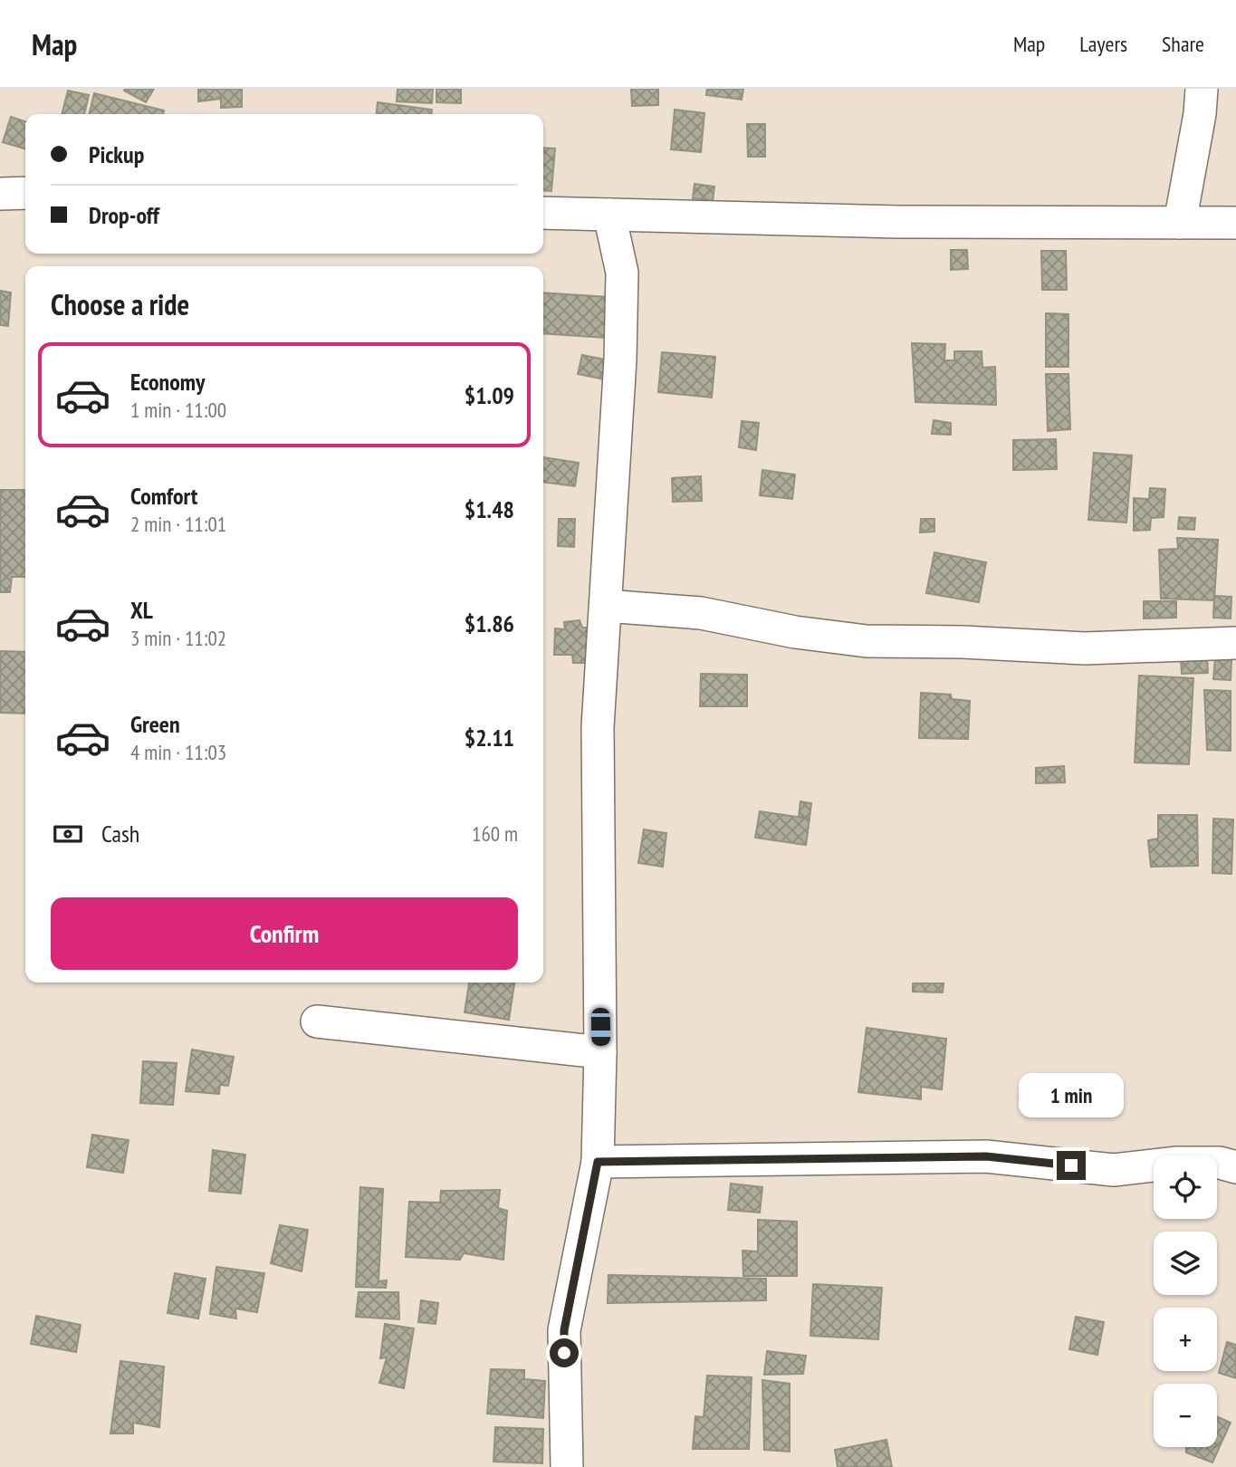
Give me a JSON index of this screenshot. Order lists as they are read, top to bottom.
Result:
{
  "page": {
    "header": "Map",
    "nav": ["Map", "Layers", "Share"],
    "banner": ["Pickup", "Drop-off"],
    "heading": "Choose a ride",
    "list": [
      {
        "name": "Economy",
        "note": "1 min · 11:00",
        "value": "$1.09"
      },
      {
        "name": "Comfort",
        "note": "2 min · 11:01",
        "value": "$1.48"
      },
      {
        "name": "XL",
        "note": "3 min · 11:02",
        "value": "$1.86"
      },
      {
        "name": "Green",
        "note": "4 min · 11:03",
        "value": "$2.11"
      }
    ],
    "pay": ["Cash", "160 m"],
    "buttons": "Confirm",
    "bubble": "1 min",
    "map_buttons": ["+", "−"]
  }
}
